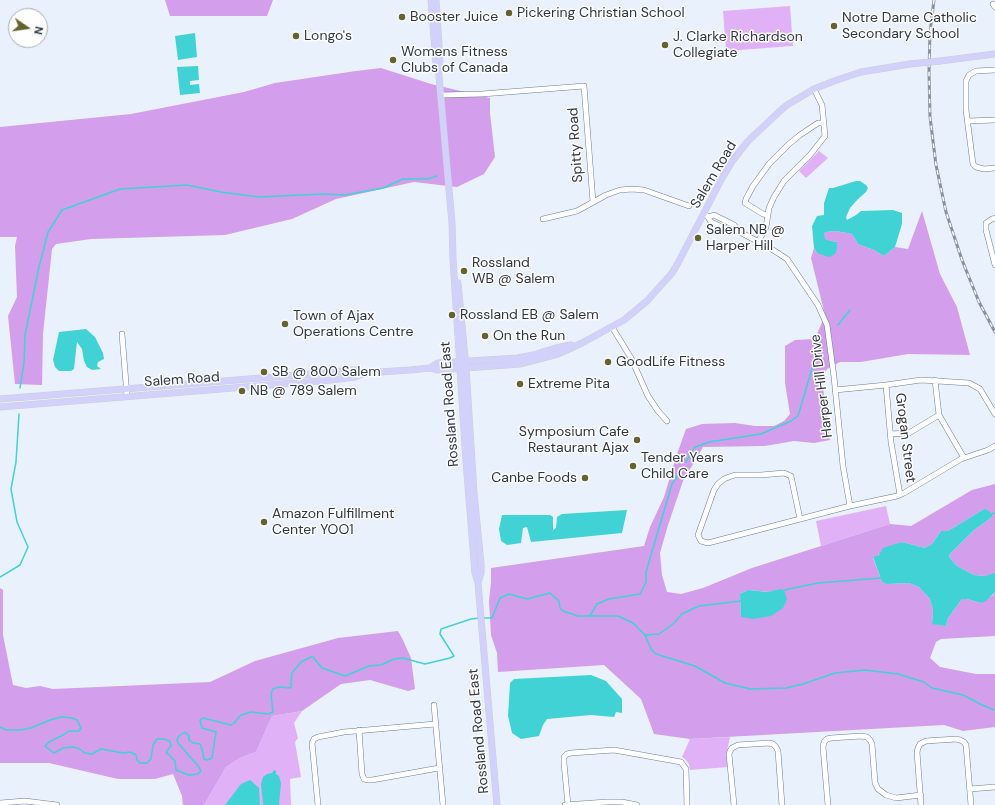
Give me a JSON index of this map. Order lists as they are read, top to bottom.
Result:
{
  "streets": {
    "main road": ["Salem Road", "Rossland Road East"],
    "street": ["Spitty Road", "Harper Hill Drive", "Grogan Street"]
  },
  "crossings": [
    ["Spitty Road", "Rossland Road East"],
    ["Salem Road", "Harper Hill Drive"],
    ["Salem Road", "Rossland Road East"]
  ],
  "places": [
    "Pickering Christian School",
    "Booster Juice",
    "Notre Dame Catholic Secondary School",
    "Longo's",
    "J. Clarke Richardson Collegiate",
    "Womens Fitness Clubs of Canada",
    "Salem NB @ Harper Hill",
    "Rossland WB @ Salem",
    "Rossland EB @ Salem",
    "Town of Ajax Operations Centre",
    "On the Run",
    "GoodLife Fitness",
    "SB @ 800 Salem",
    "Extreme Pita",
    "NB @ 789 Salem",
    "Symposium Cafe Restaurant Ajax",
    "Tender Years Child Care",
    "Canbe Foods",
    "Amazon Fulfillment Center YOO1"
  ],
  "north": "right"
}
